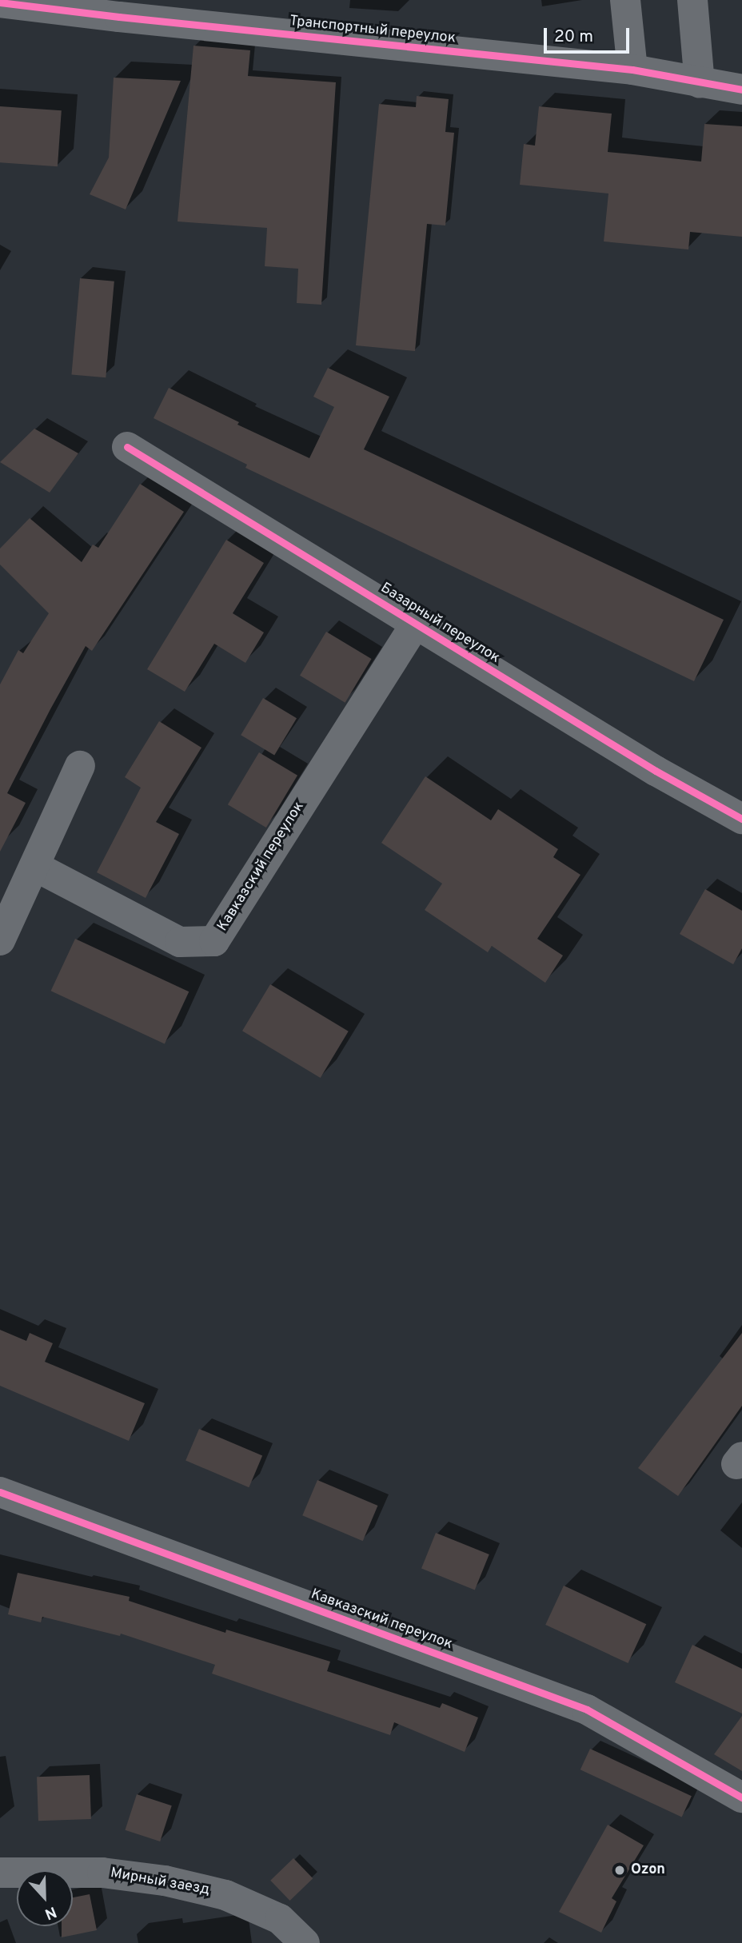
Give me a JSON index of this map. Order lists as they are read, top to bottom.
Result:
{
  "streets": {
    "street": [
      "Транспортный переулок",
      "Базарный переулок",
      "Кавказский переулок",
      "Мирный заезд"
    ]
  },
  "crossings": [
    ["Базарный переулок", "Кавказский переулок"]
  ],
  "places": ["Ozon"],
  "scale_bar": "20 m",
  "north": "bottom"
}
